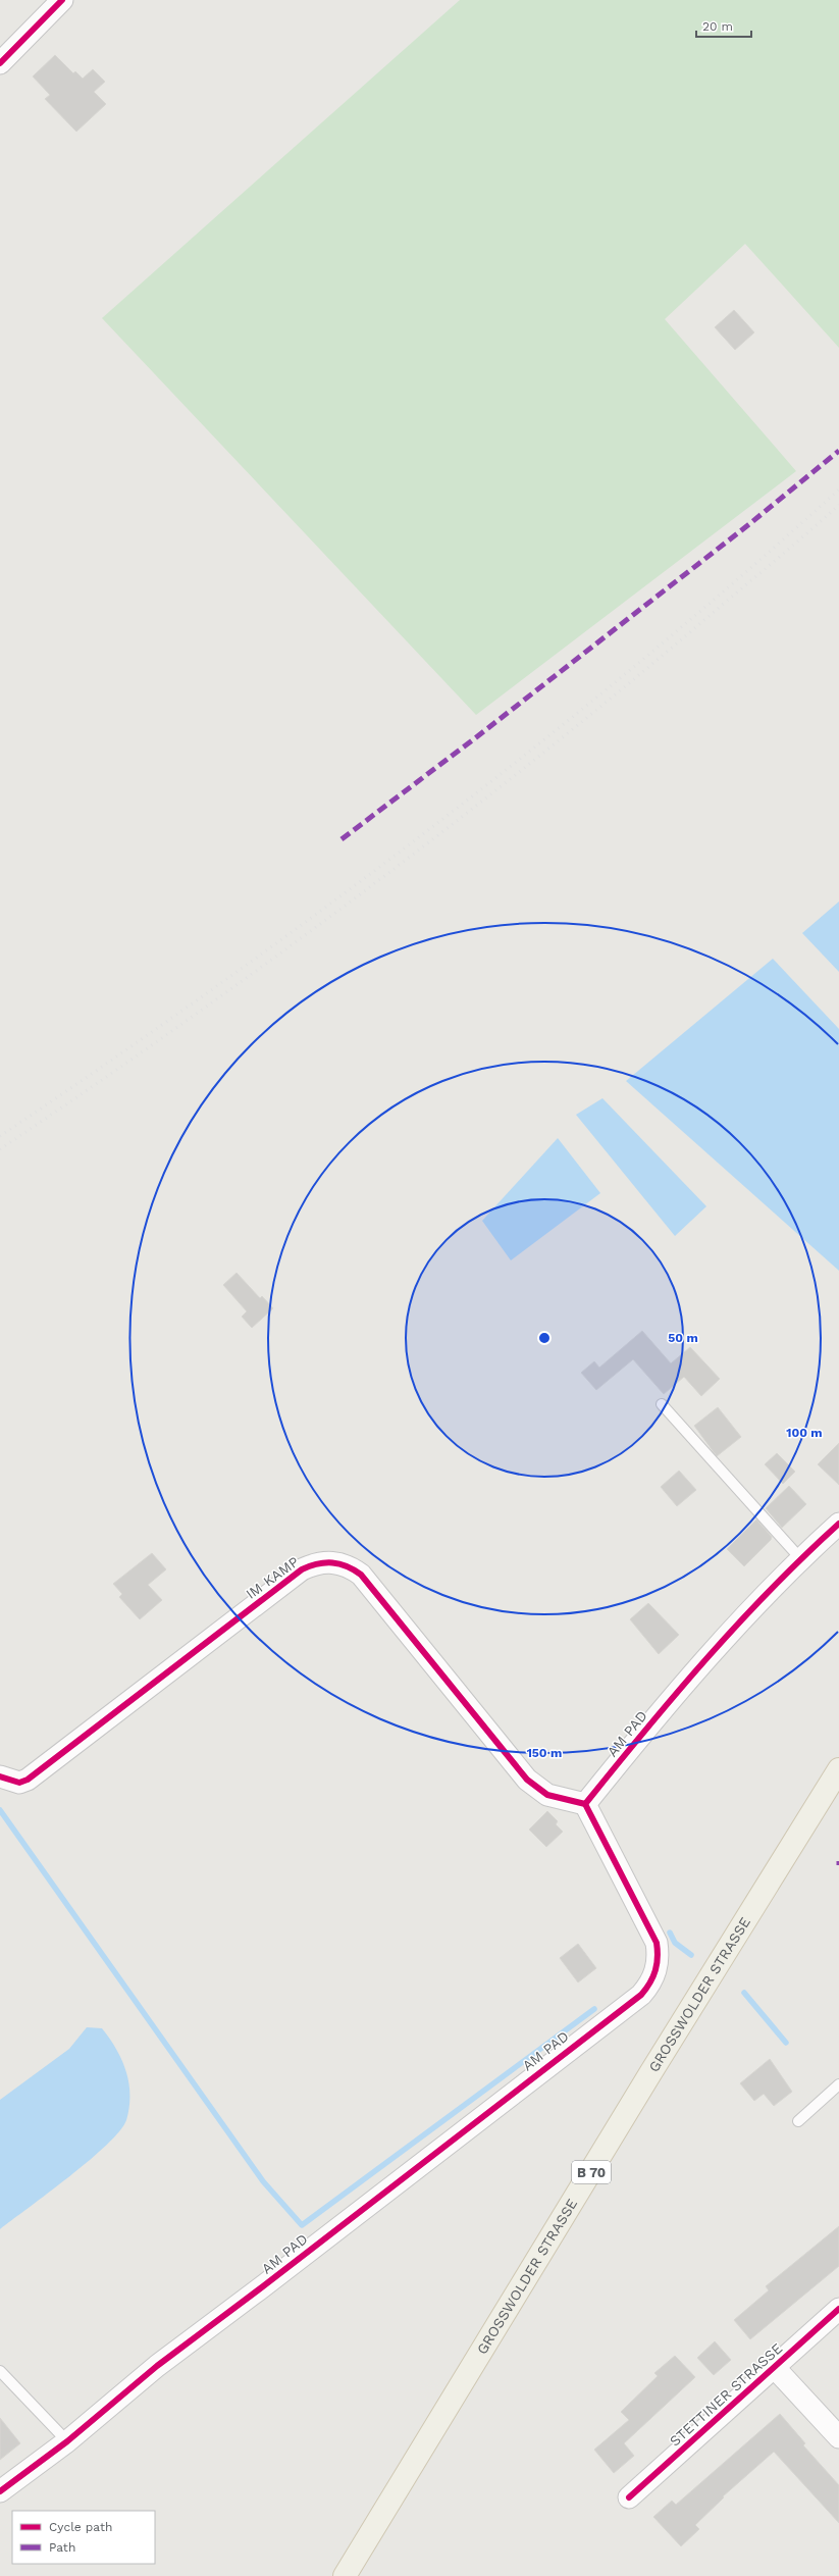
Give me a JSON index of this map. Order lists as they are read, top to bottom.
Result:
{
  "streets": {
    "main road": ["GROSSWOLDER STRASSE", "B 70"],
    "street": ["IM KAMP", "AM PAD", "STETTINER STRASSE"]
  },
  "crossings": [
    ["IM KAMP", "AM PAD"]
  ],
  "legend": ["Cycle path", "Path"],
  "scale_bar": "20 m",
  "rings": ["50 m", "100 m", "150 m"]
}
